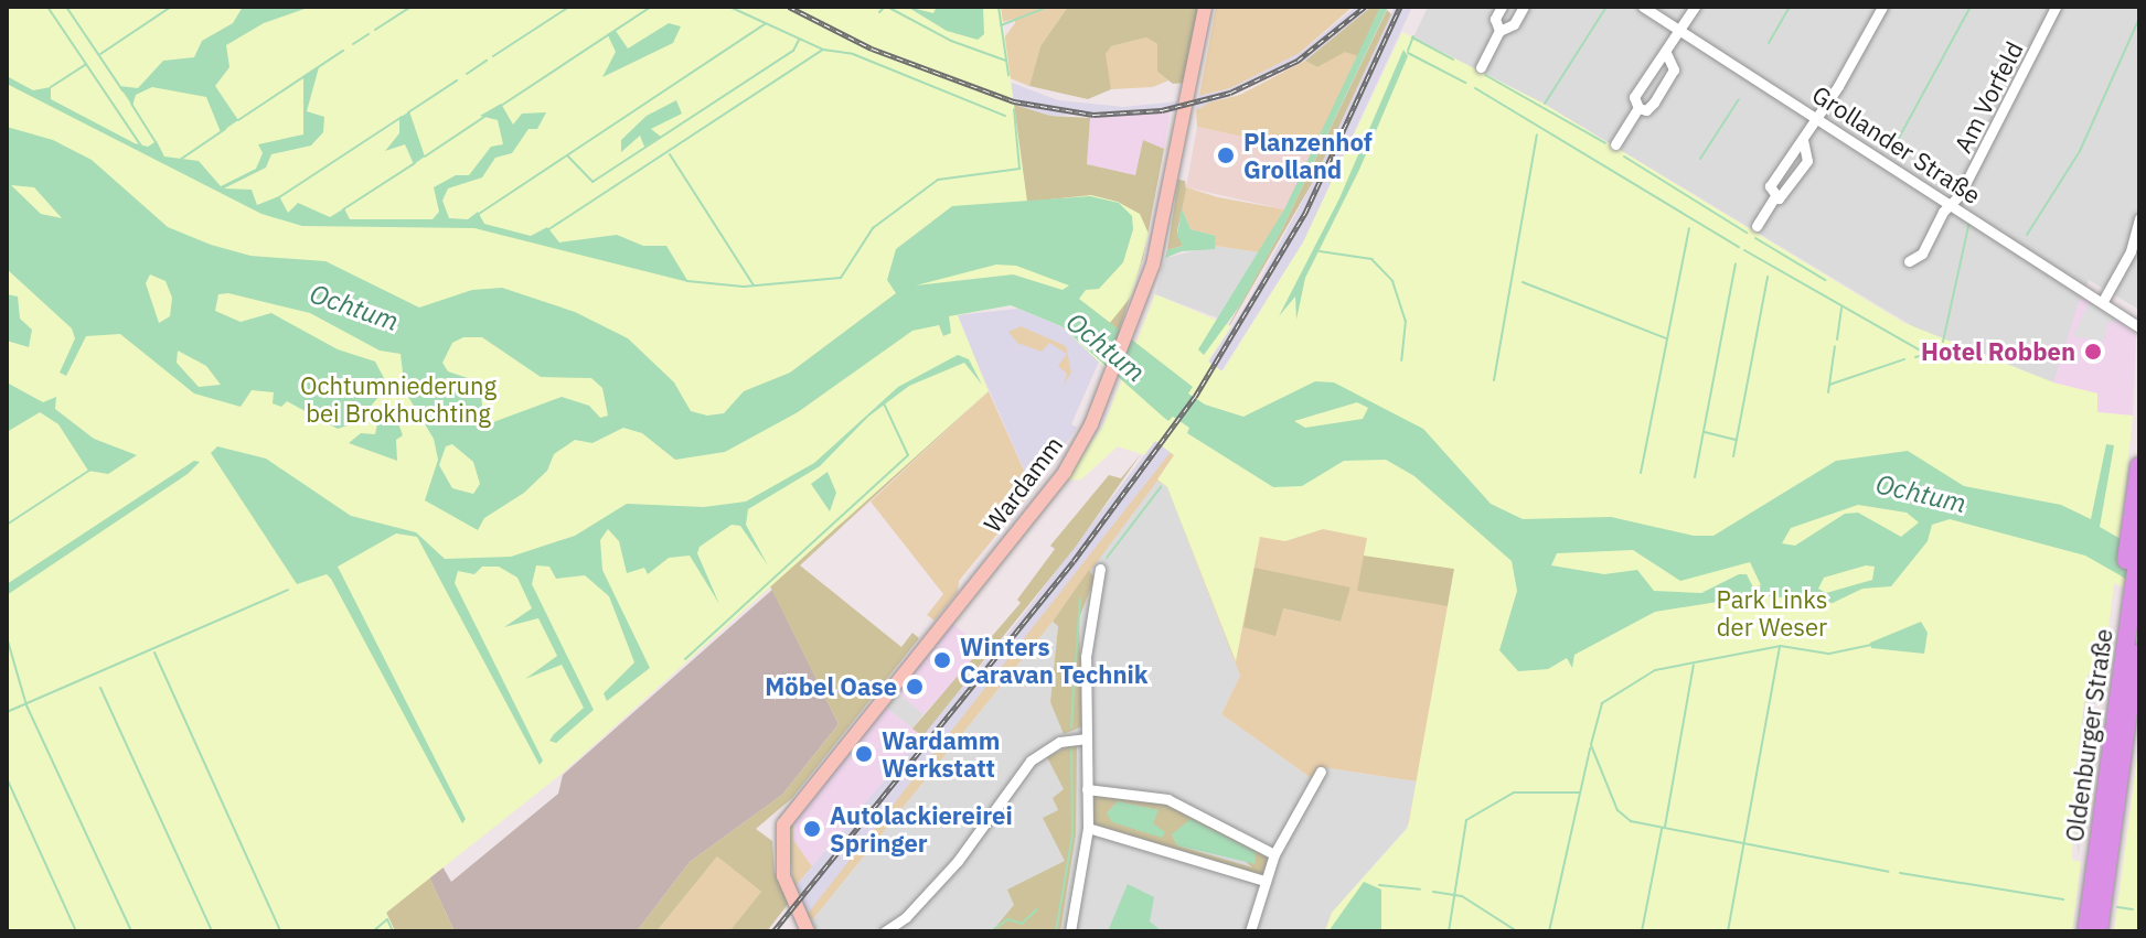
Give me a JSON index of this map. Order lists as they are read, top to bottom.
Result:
{
  "streets": {
    "highway": ["Oldenburger Straße"],
    "street": ["Am Vorfeld", "Grollander Straße", "Wardamm"]
  },
  "crossings": [
    ["Am Vorfeld", "Grollander Straße"]
  ],
  "water": ["Ochtum"],
  "parks": ["Ochtumniederung bei Brokhuchting", "Park Links der Weser"],
  "places": [
    "Planzenhof Grolland",
    "Hotel Robben",
    "Winters Caravan Technik",
    "Möbel Oase",
    "Wardamm Werkstatt",
    "Autolackiereirei Springer"
  ]
}
